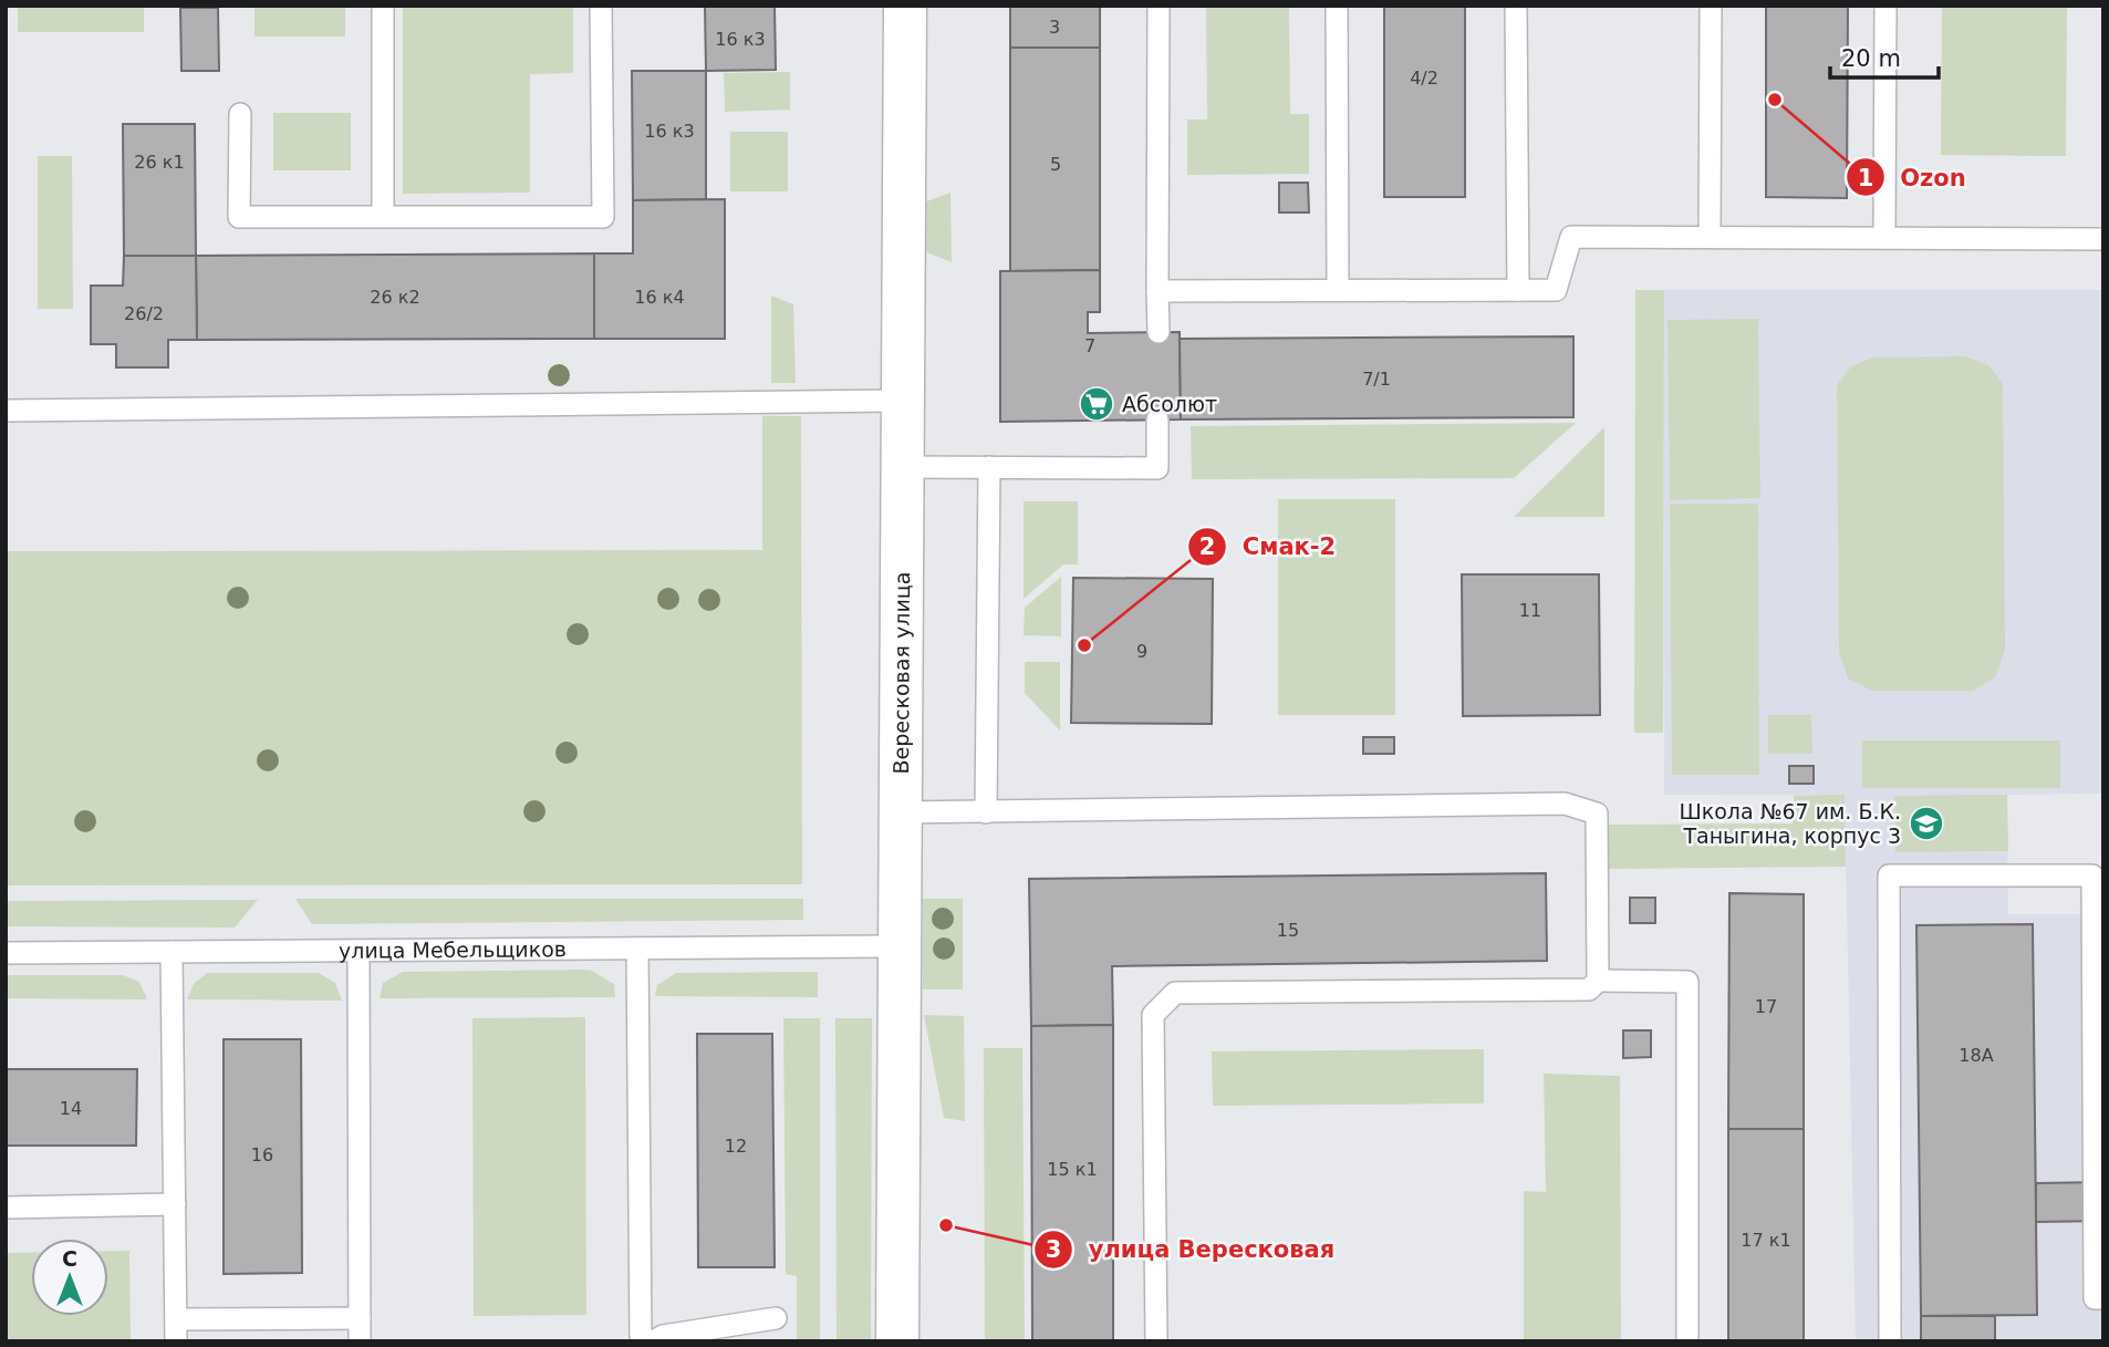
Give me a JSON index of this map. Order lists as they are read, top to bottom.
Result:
{
  "streets": {
    "street": ["Вересковая улица"],
    "lane": ["улица Мебельщиков"]
  },
  "crossings": [
    ["Вересковая улица", "улица Мебельщиков"]
  ],
  "places": {
    "other": ["Ozon", "Смак-2", "улица Вересковая"],
    "supermarket": ["Абсолют"],
    "school or university": ["Школа №67 им. Б.К. Таныгина, корпус 3"]
  },
  "house_numbers": [
    "3",
    "16 к3",
    "4/2",
    "16 к3",
    "26 к1",
    "5",
    "26 к2",
    "16 к4",
    "26/2",
    "7",
    "7/1",
    "11",
    "9",
    "15",
    "17",
    "18А",
    "14",
    "12",
    "16",
    "15 к1",
    "17 к1"
  ],
  "scale_bar": "20 m",
  "north": "top"
}
